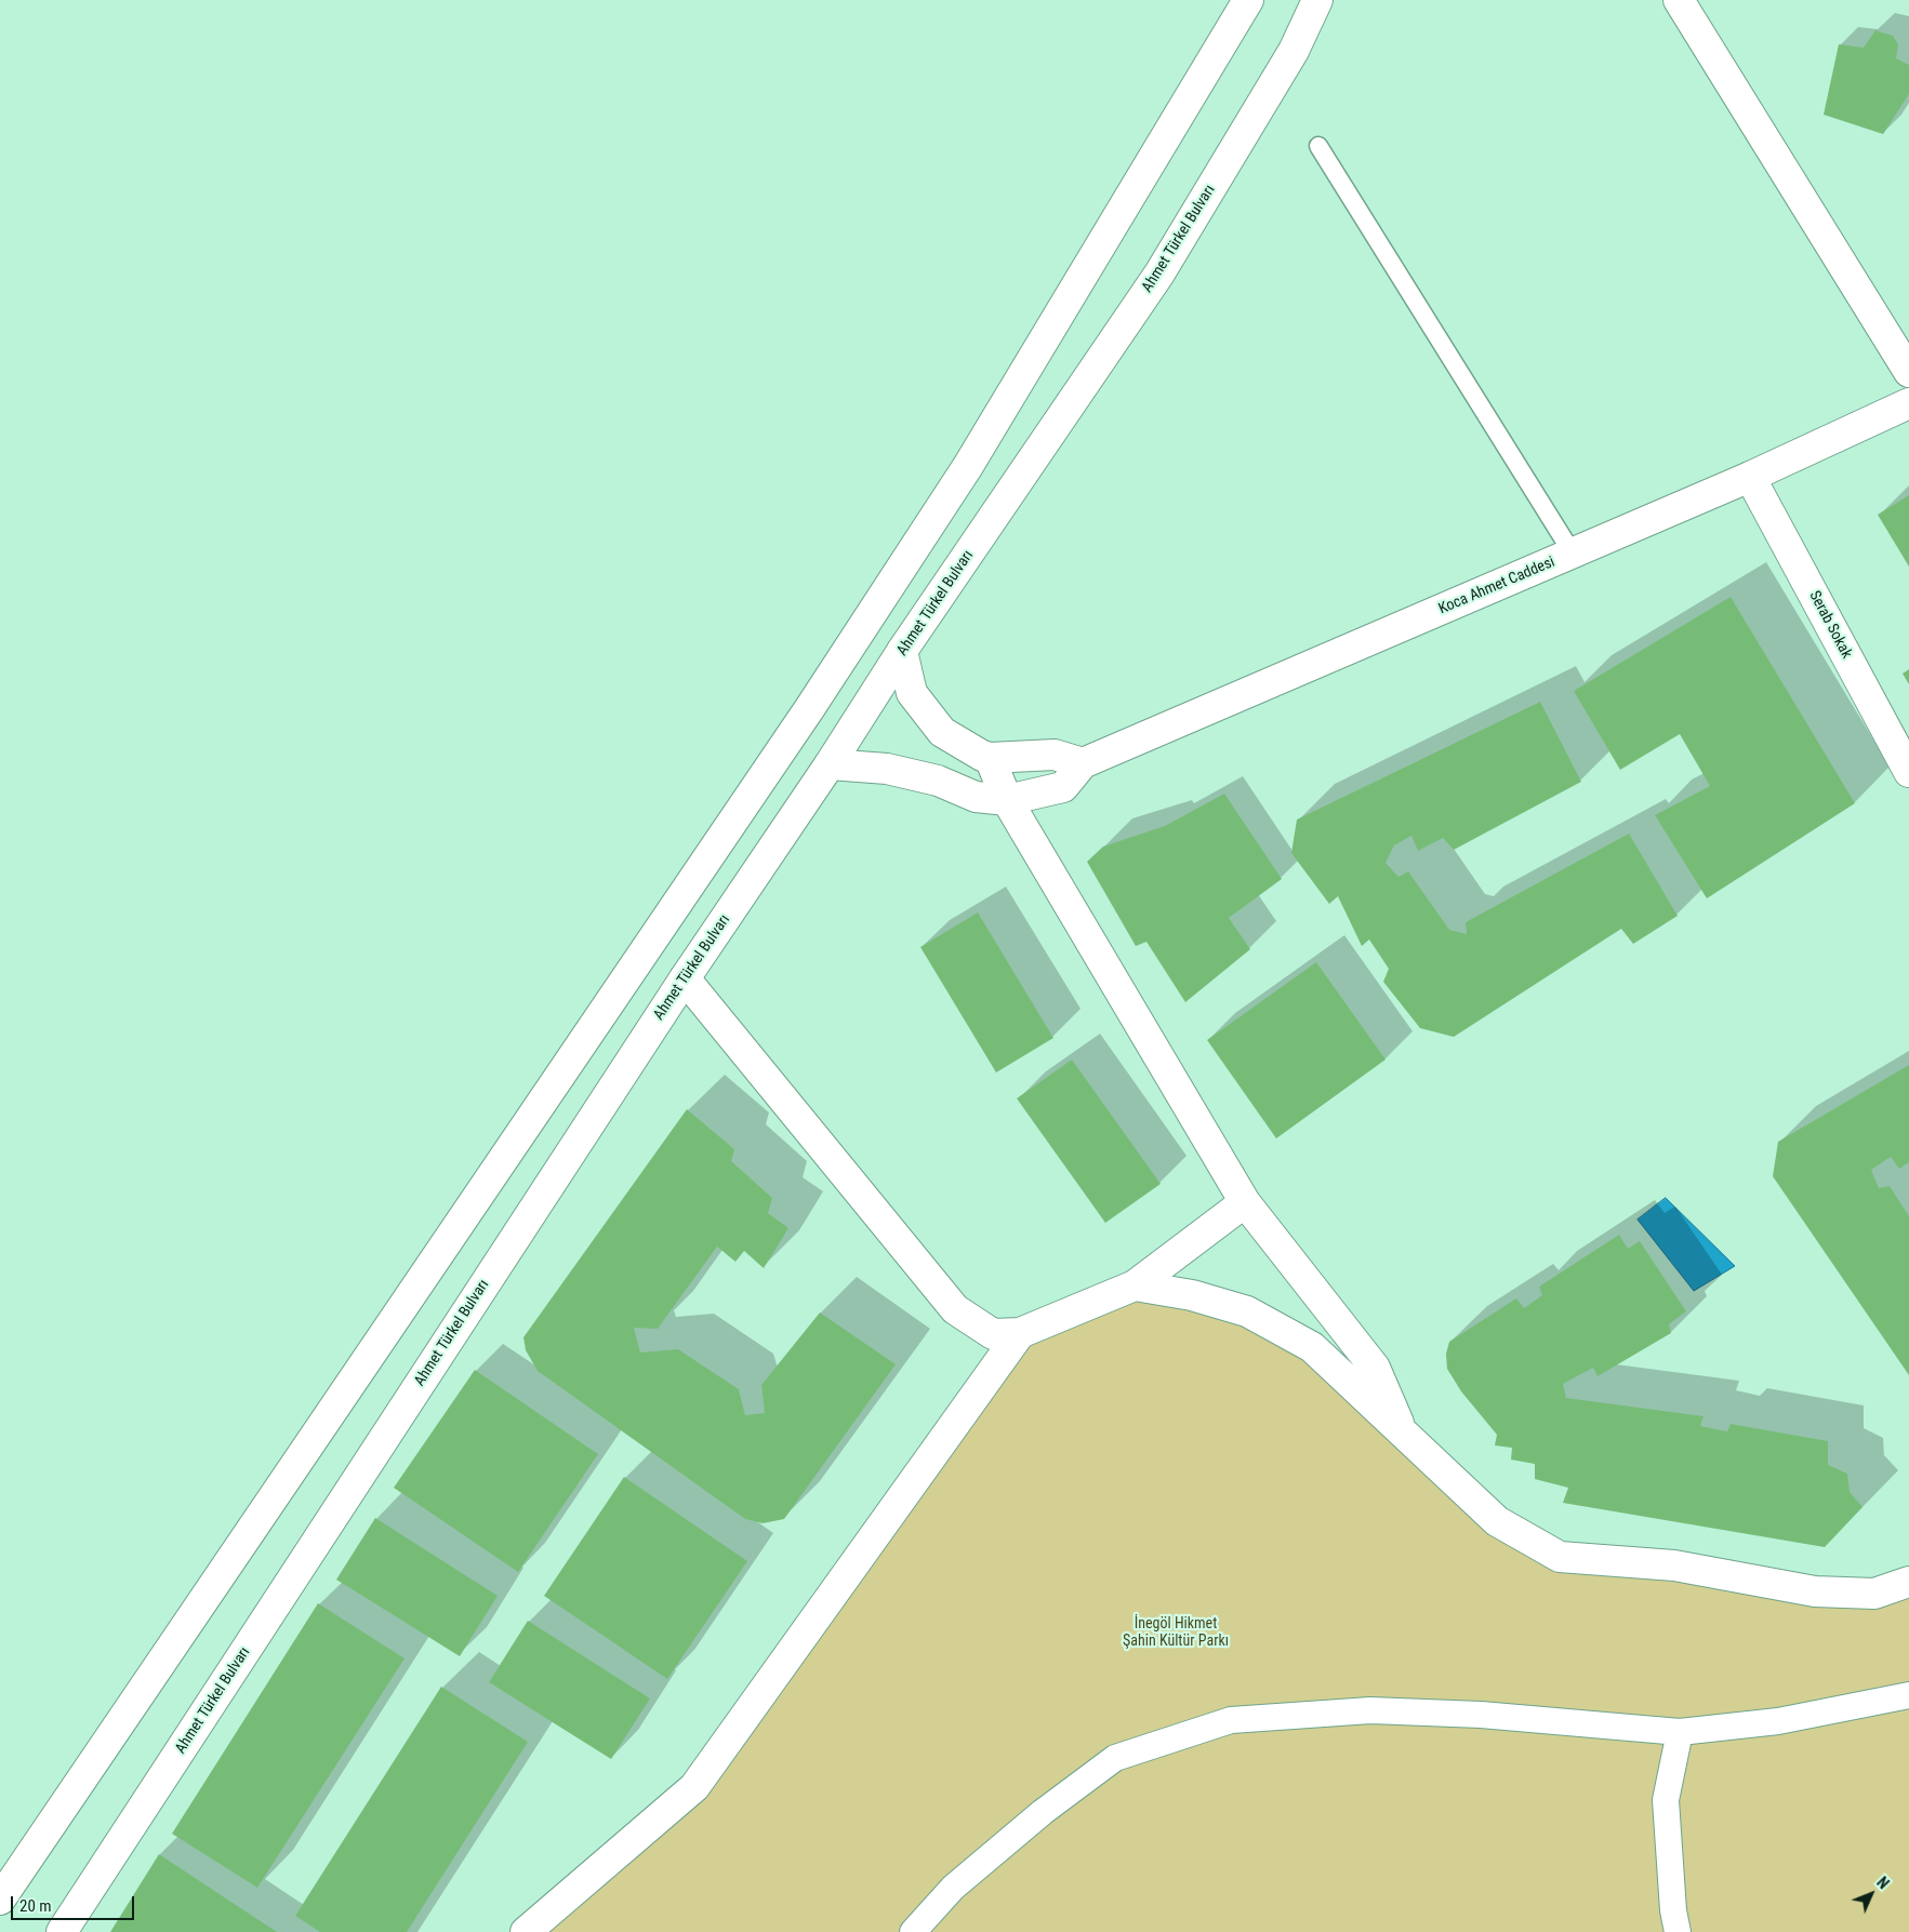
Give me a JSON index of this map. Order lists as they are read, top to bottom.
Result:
{
  "streets": {
    "street": ["Ahmet Türkel Bulvarı", "Koca Ahmet Caddesi", "Serab Sokak"]
  },
  "crossings": [
    ["Koca Ahmet Caddesi", "Serab Sokak"]
  ],
  "parks": ["İnegöl Hikmet Şahin Kültür Parkı"],
  "scale_bar": "20 m",
  "north": "top right"
}
